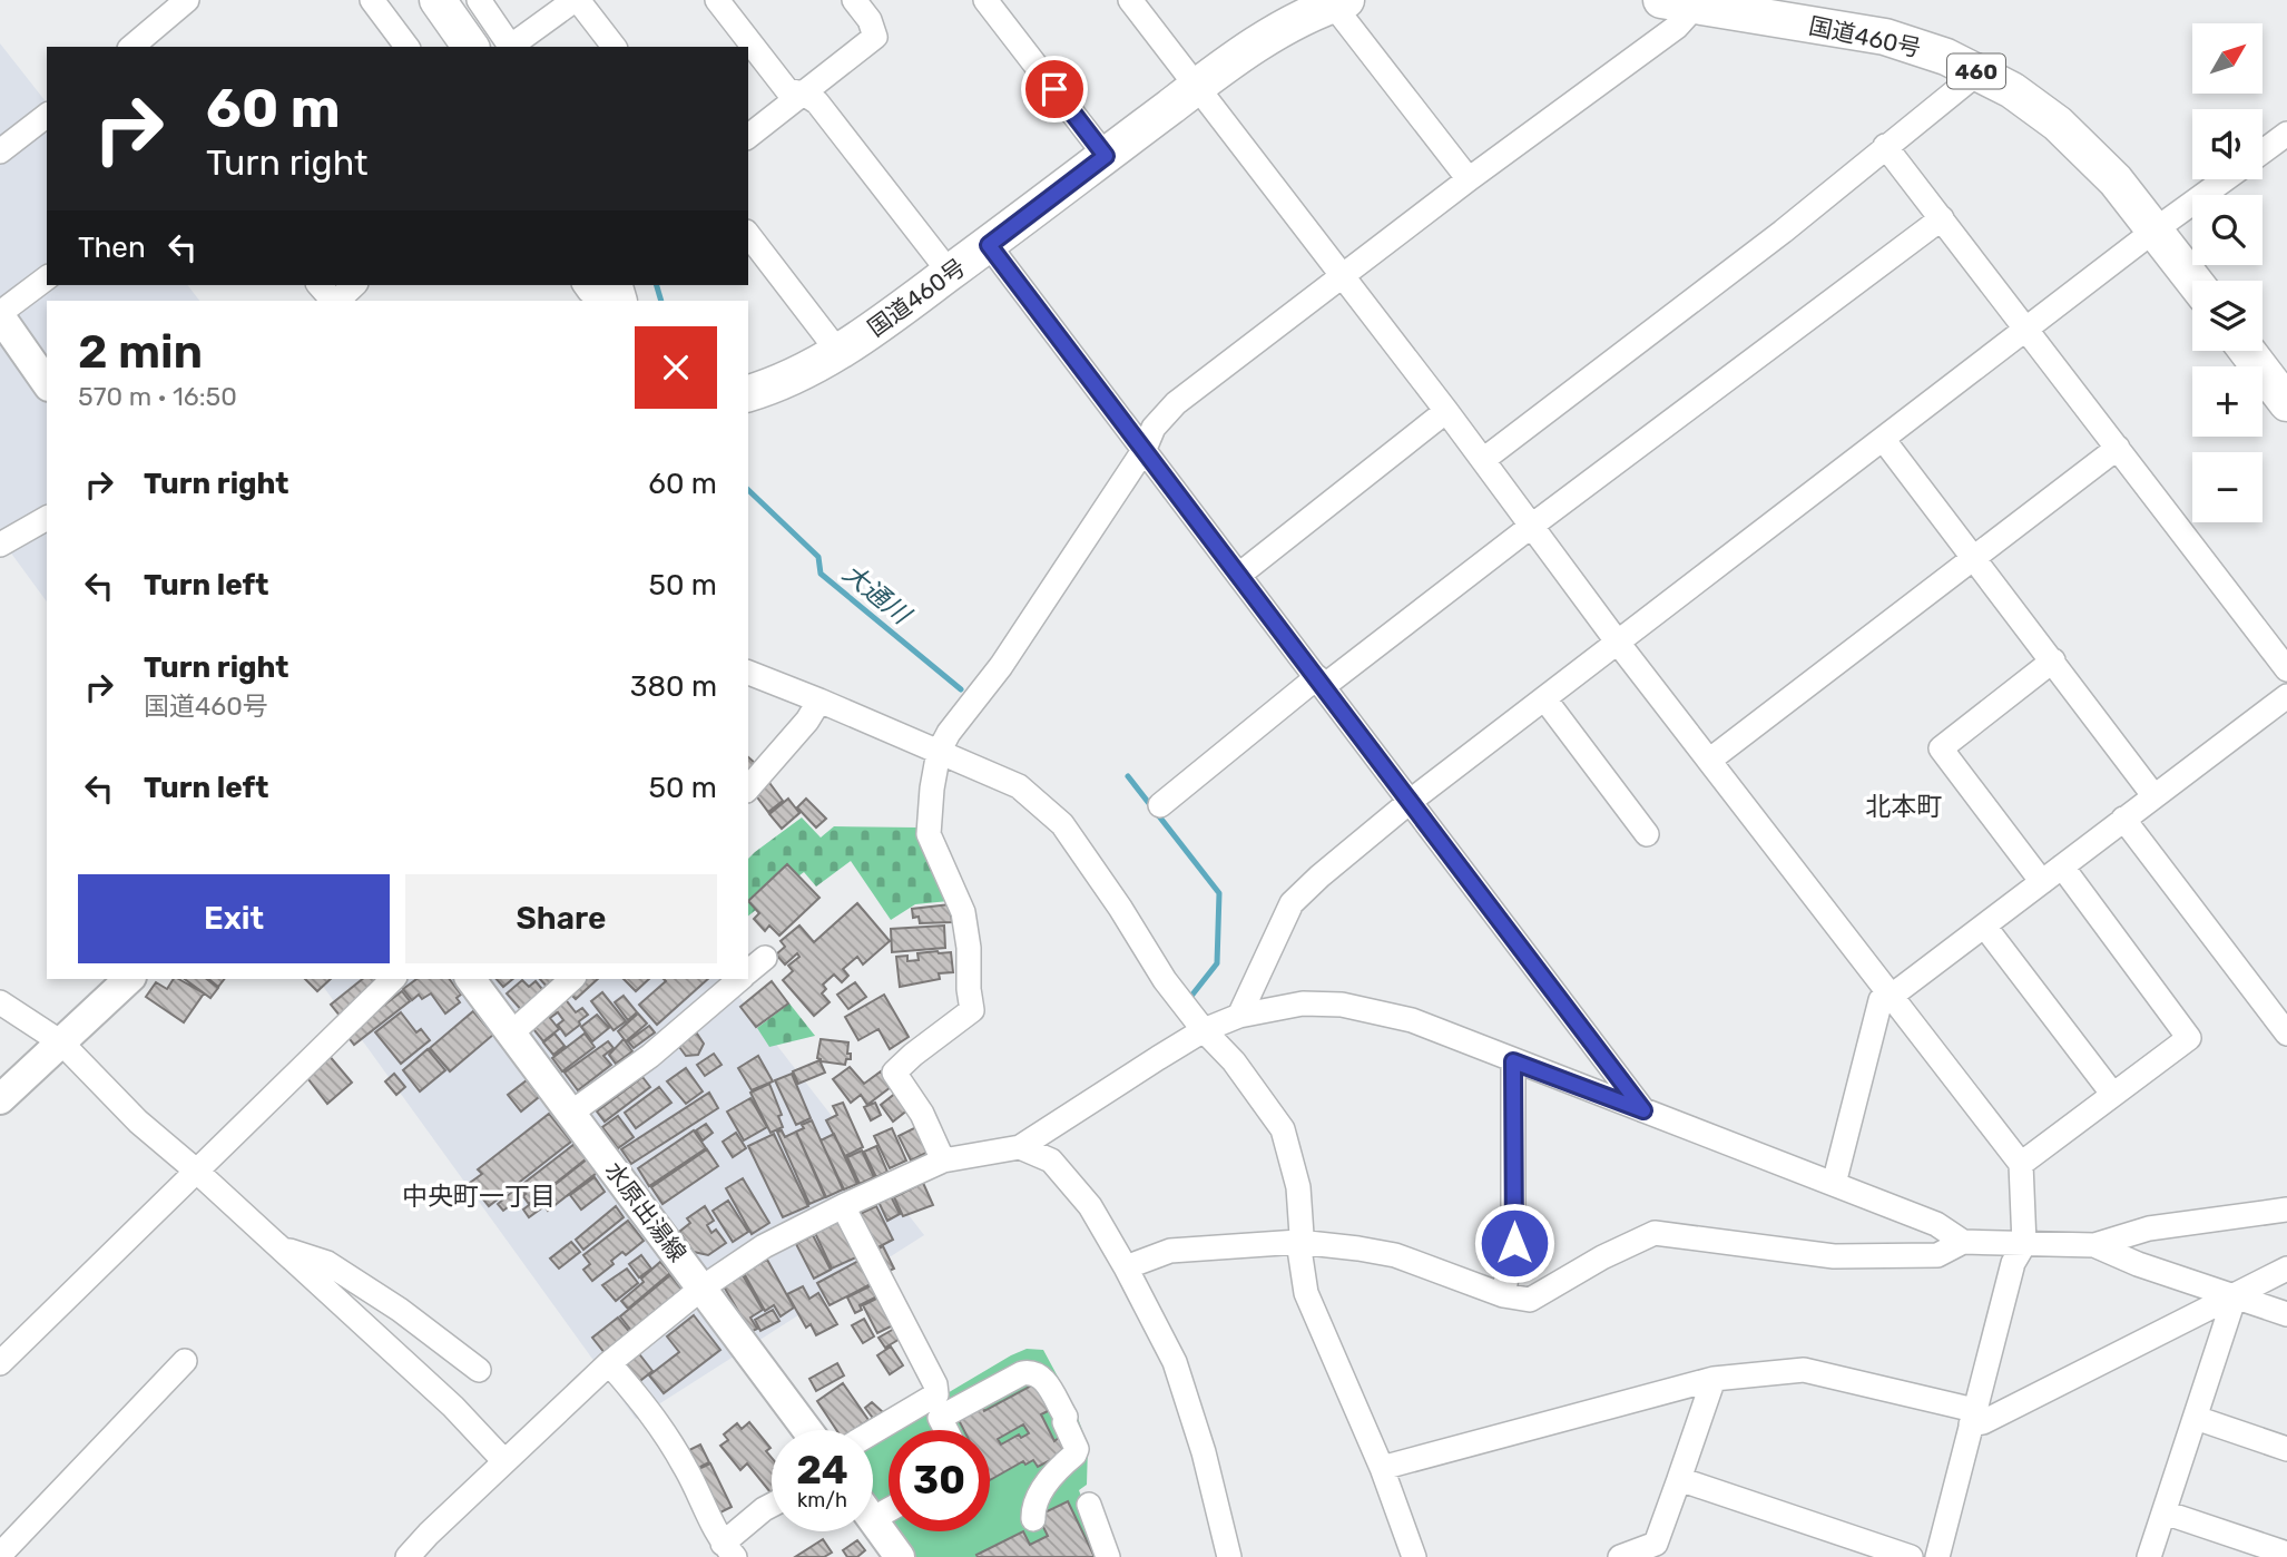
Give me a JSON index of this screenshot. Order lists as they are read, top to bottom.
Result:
{
  "streets": {
    "highway": ["国道460号", "460"],
    "main road": ["水原出湯線"]
  },
  "districts": ["北本町", "中央町一丁目"],
  "water": ["大通川"],
  "north": "top right",
  "page": {
    "map_buttons": ["+", "−"],
    "turn": ["60 m", "Turn right"],
    "then": "Then",
    "heading": ["2 min", "570 m · 16:50"],
    "list": [
      {
        "name": "Turn right",
        "value": "60 m"
      },
      {
        "name": "Turn left",
        "value": "50 m"
      },
      {
        "name": "Turn right",
        "note": "国道460号",
        "value": "380 m"
      },
      {
        "name": "Turn left",
        "value": "50 m"
      }
    ],
    "buttons": ["Exit", "Share"],
    "speed": "24 km/h",
    "limit": "30"
  }
}
